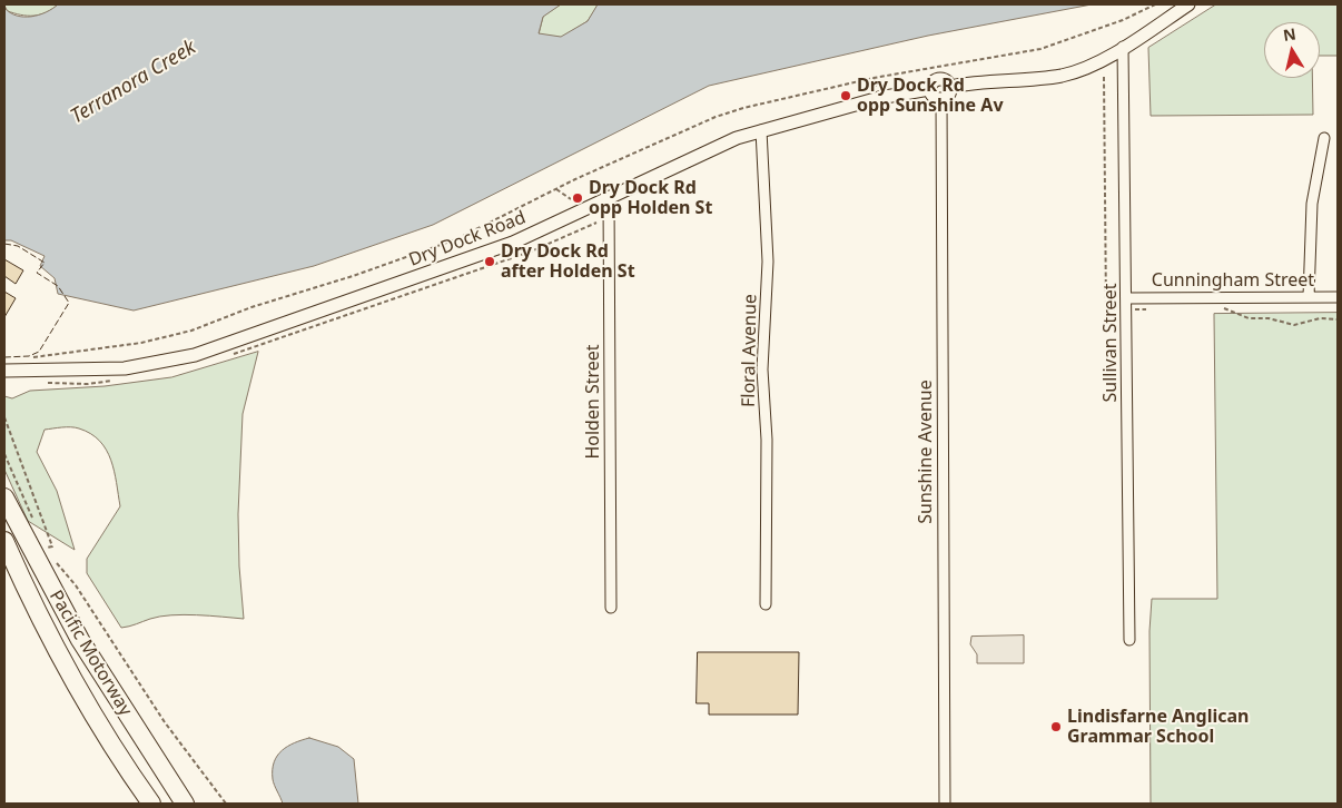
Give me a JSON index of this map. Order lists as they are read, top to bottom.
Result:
{
  "streets": {
    "highway": ["Pacific Motorway"],
    "street": [
      "Dry Dock Road",
      "Cunningham Street",
      "Sullivan Street",
      "Floral Avenue",
      "Holden Street",
      "Sunshine Avenue"
    ]
  },
  "crossings": [
    ["Dry Dock Road", "Floral Avenue"],
    ["Dry Dock Road", "Holden Street"],
    ["Dry Dock Road", "Sunshine Avenue"],
    ["Cunningham Street", "Sullivan Street"]
  ],
  "water": ["Terranora Creek"],
  "places": [
    "Dry Dock Rd opp Sunshine Av",
    "Dry Dock Rd opp Holden St",
    "Dry Dock Rd after Holden St",
    "Lindisfarne Anglican Grammar School"
  ],
  "north": "top"
}
